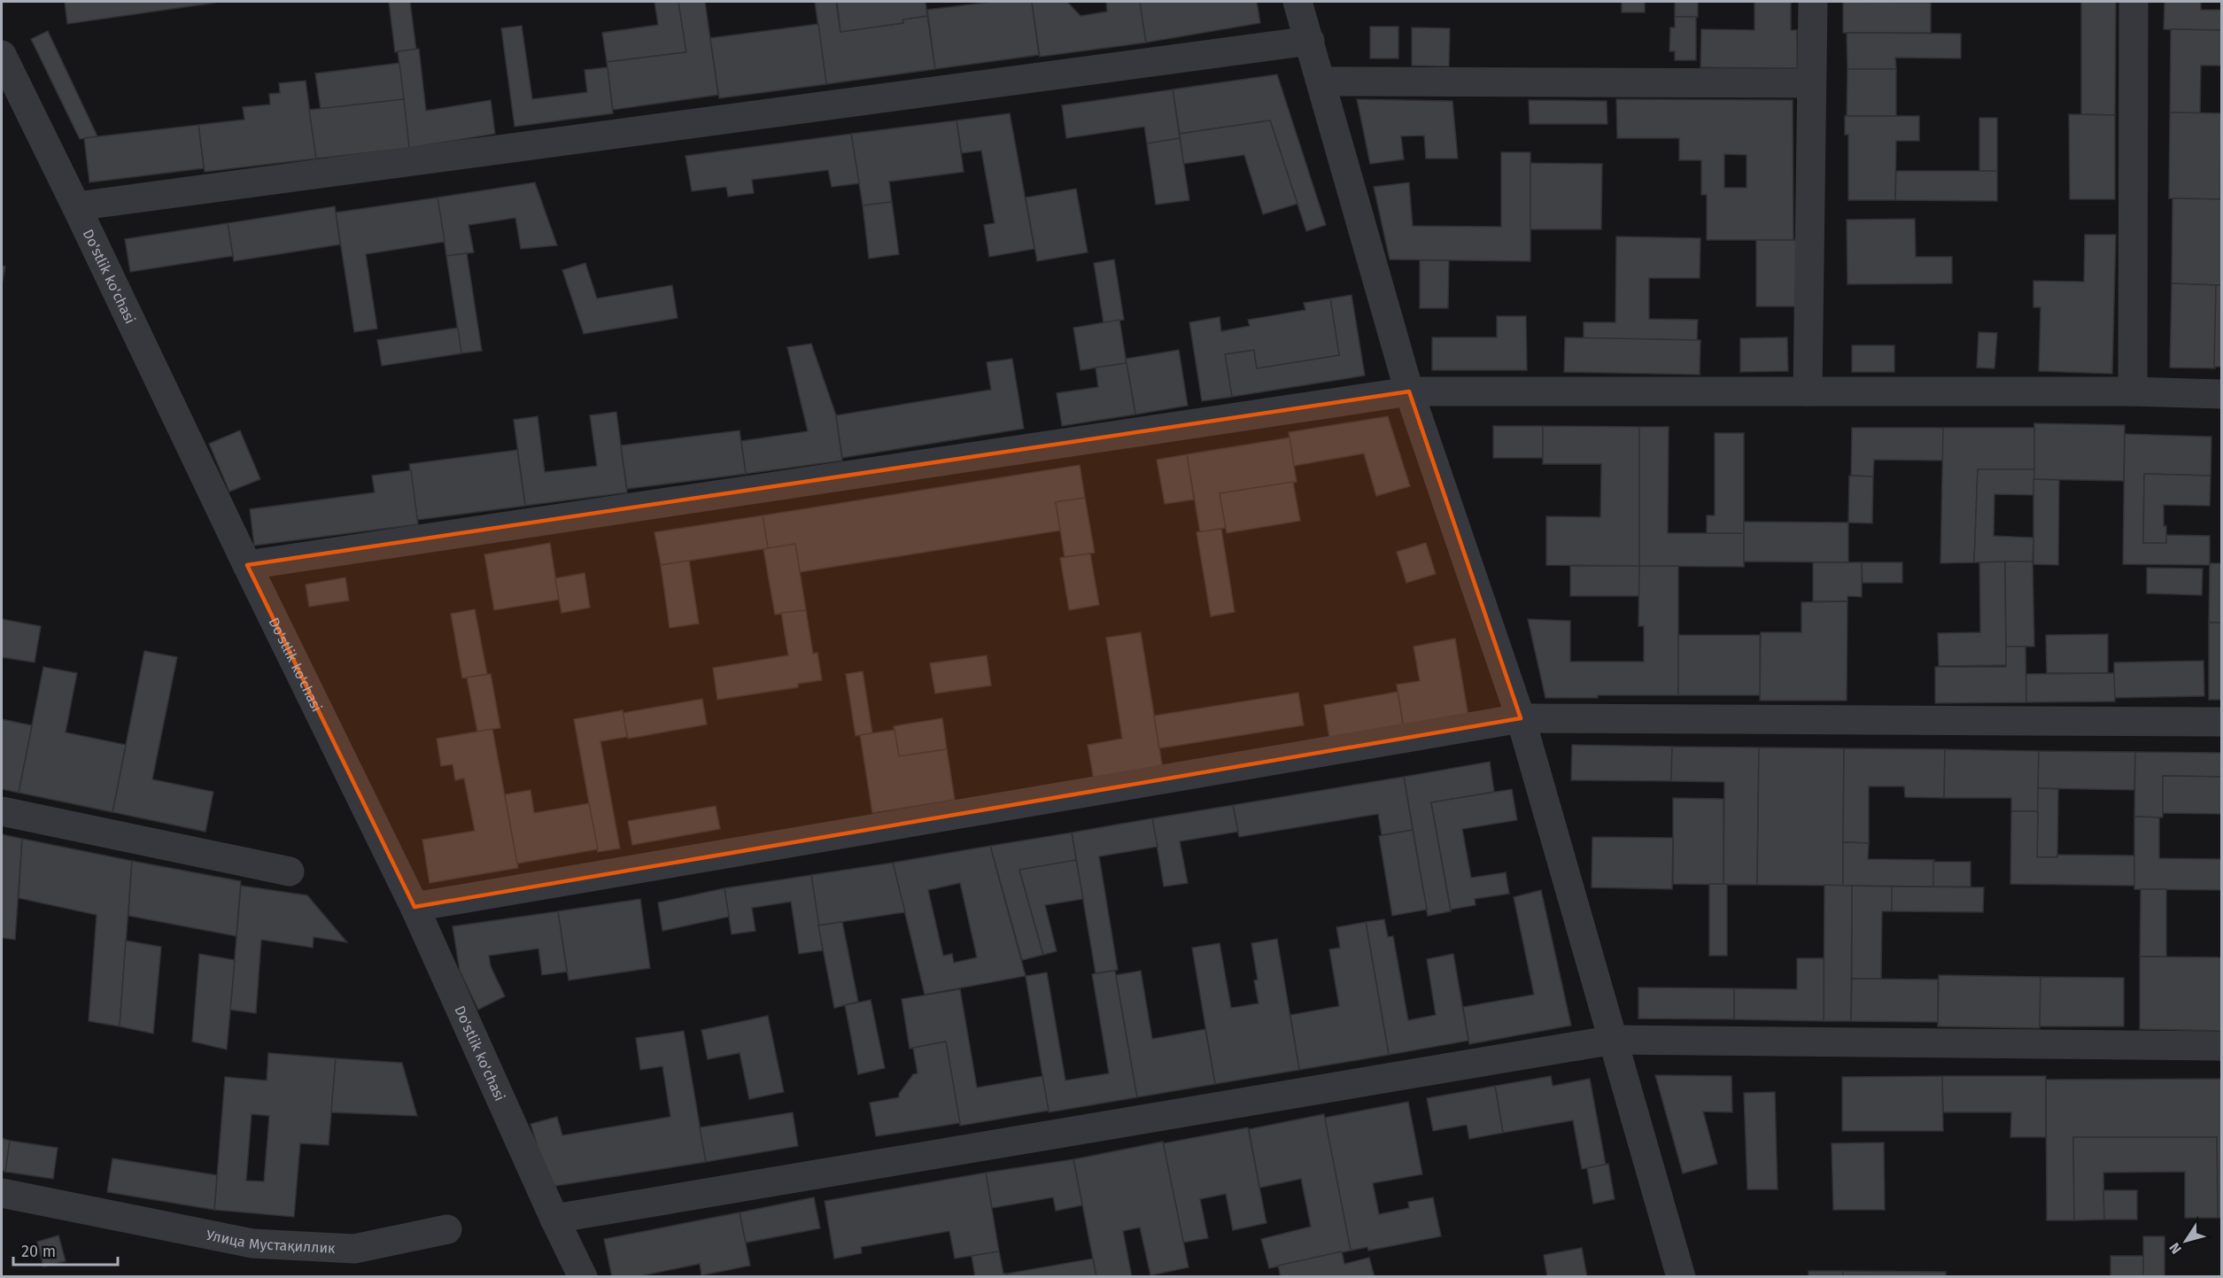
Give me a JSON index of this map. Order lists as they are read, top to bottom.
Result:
{
  "streets": {
    "street": ["Do'stlik ko'chasi", "Улица Мустақиллик"]
  },
  "scale_bar": "20 m",
  "north": "bottom left"
}
